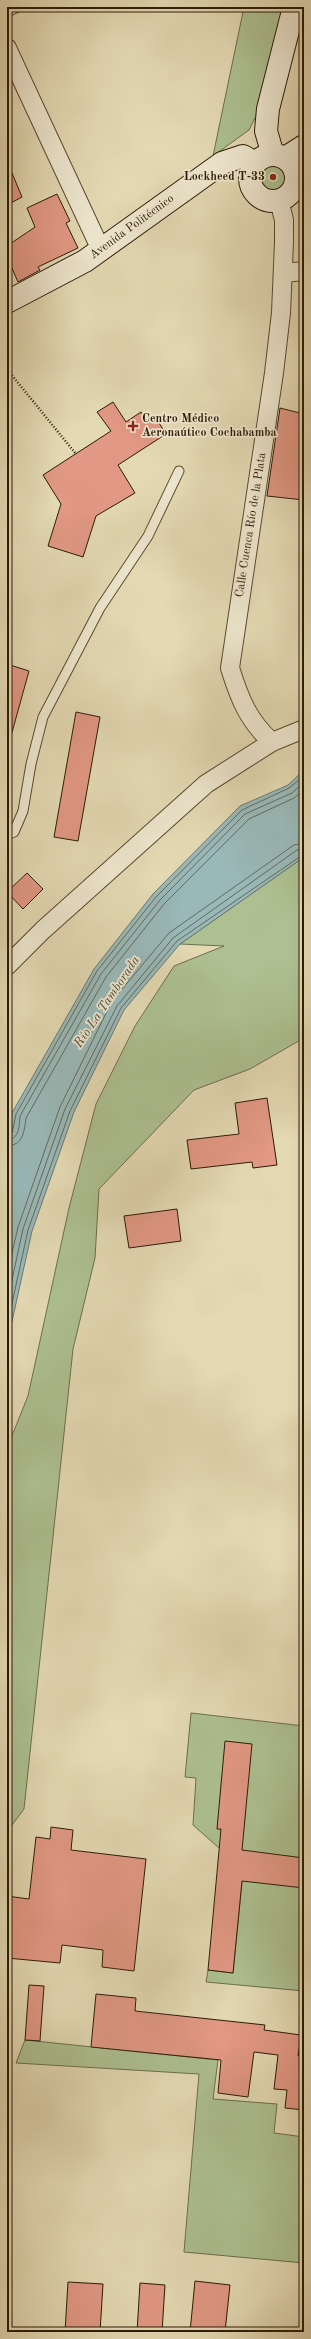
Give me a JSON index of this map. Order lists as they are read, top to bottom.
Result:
{
  "streets": {
    "main road": ["Avenida Politécnico"],
    "street": ["Calle Cuenca Río de la Plata"]
  },
  "water": ["Río La Tamborada"],
  "places": {
    "other": ["Lockheed T-33"],
    "health": ["Centro Médico Aeronaútico Cochabamba"]
  }
}
